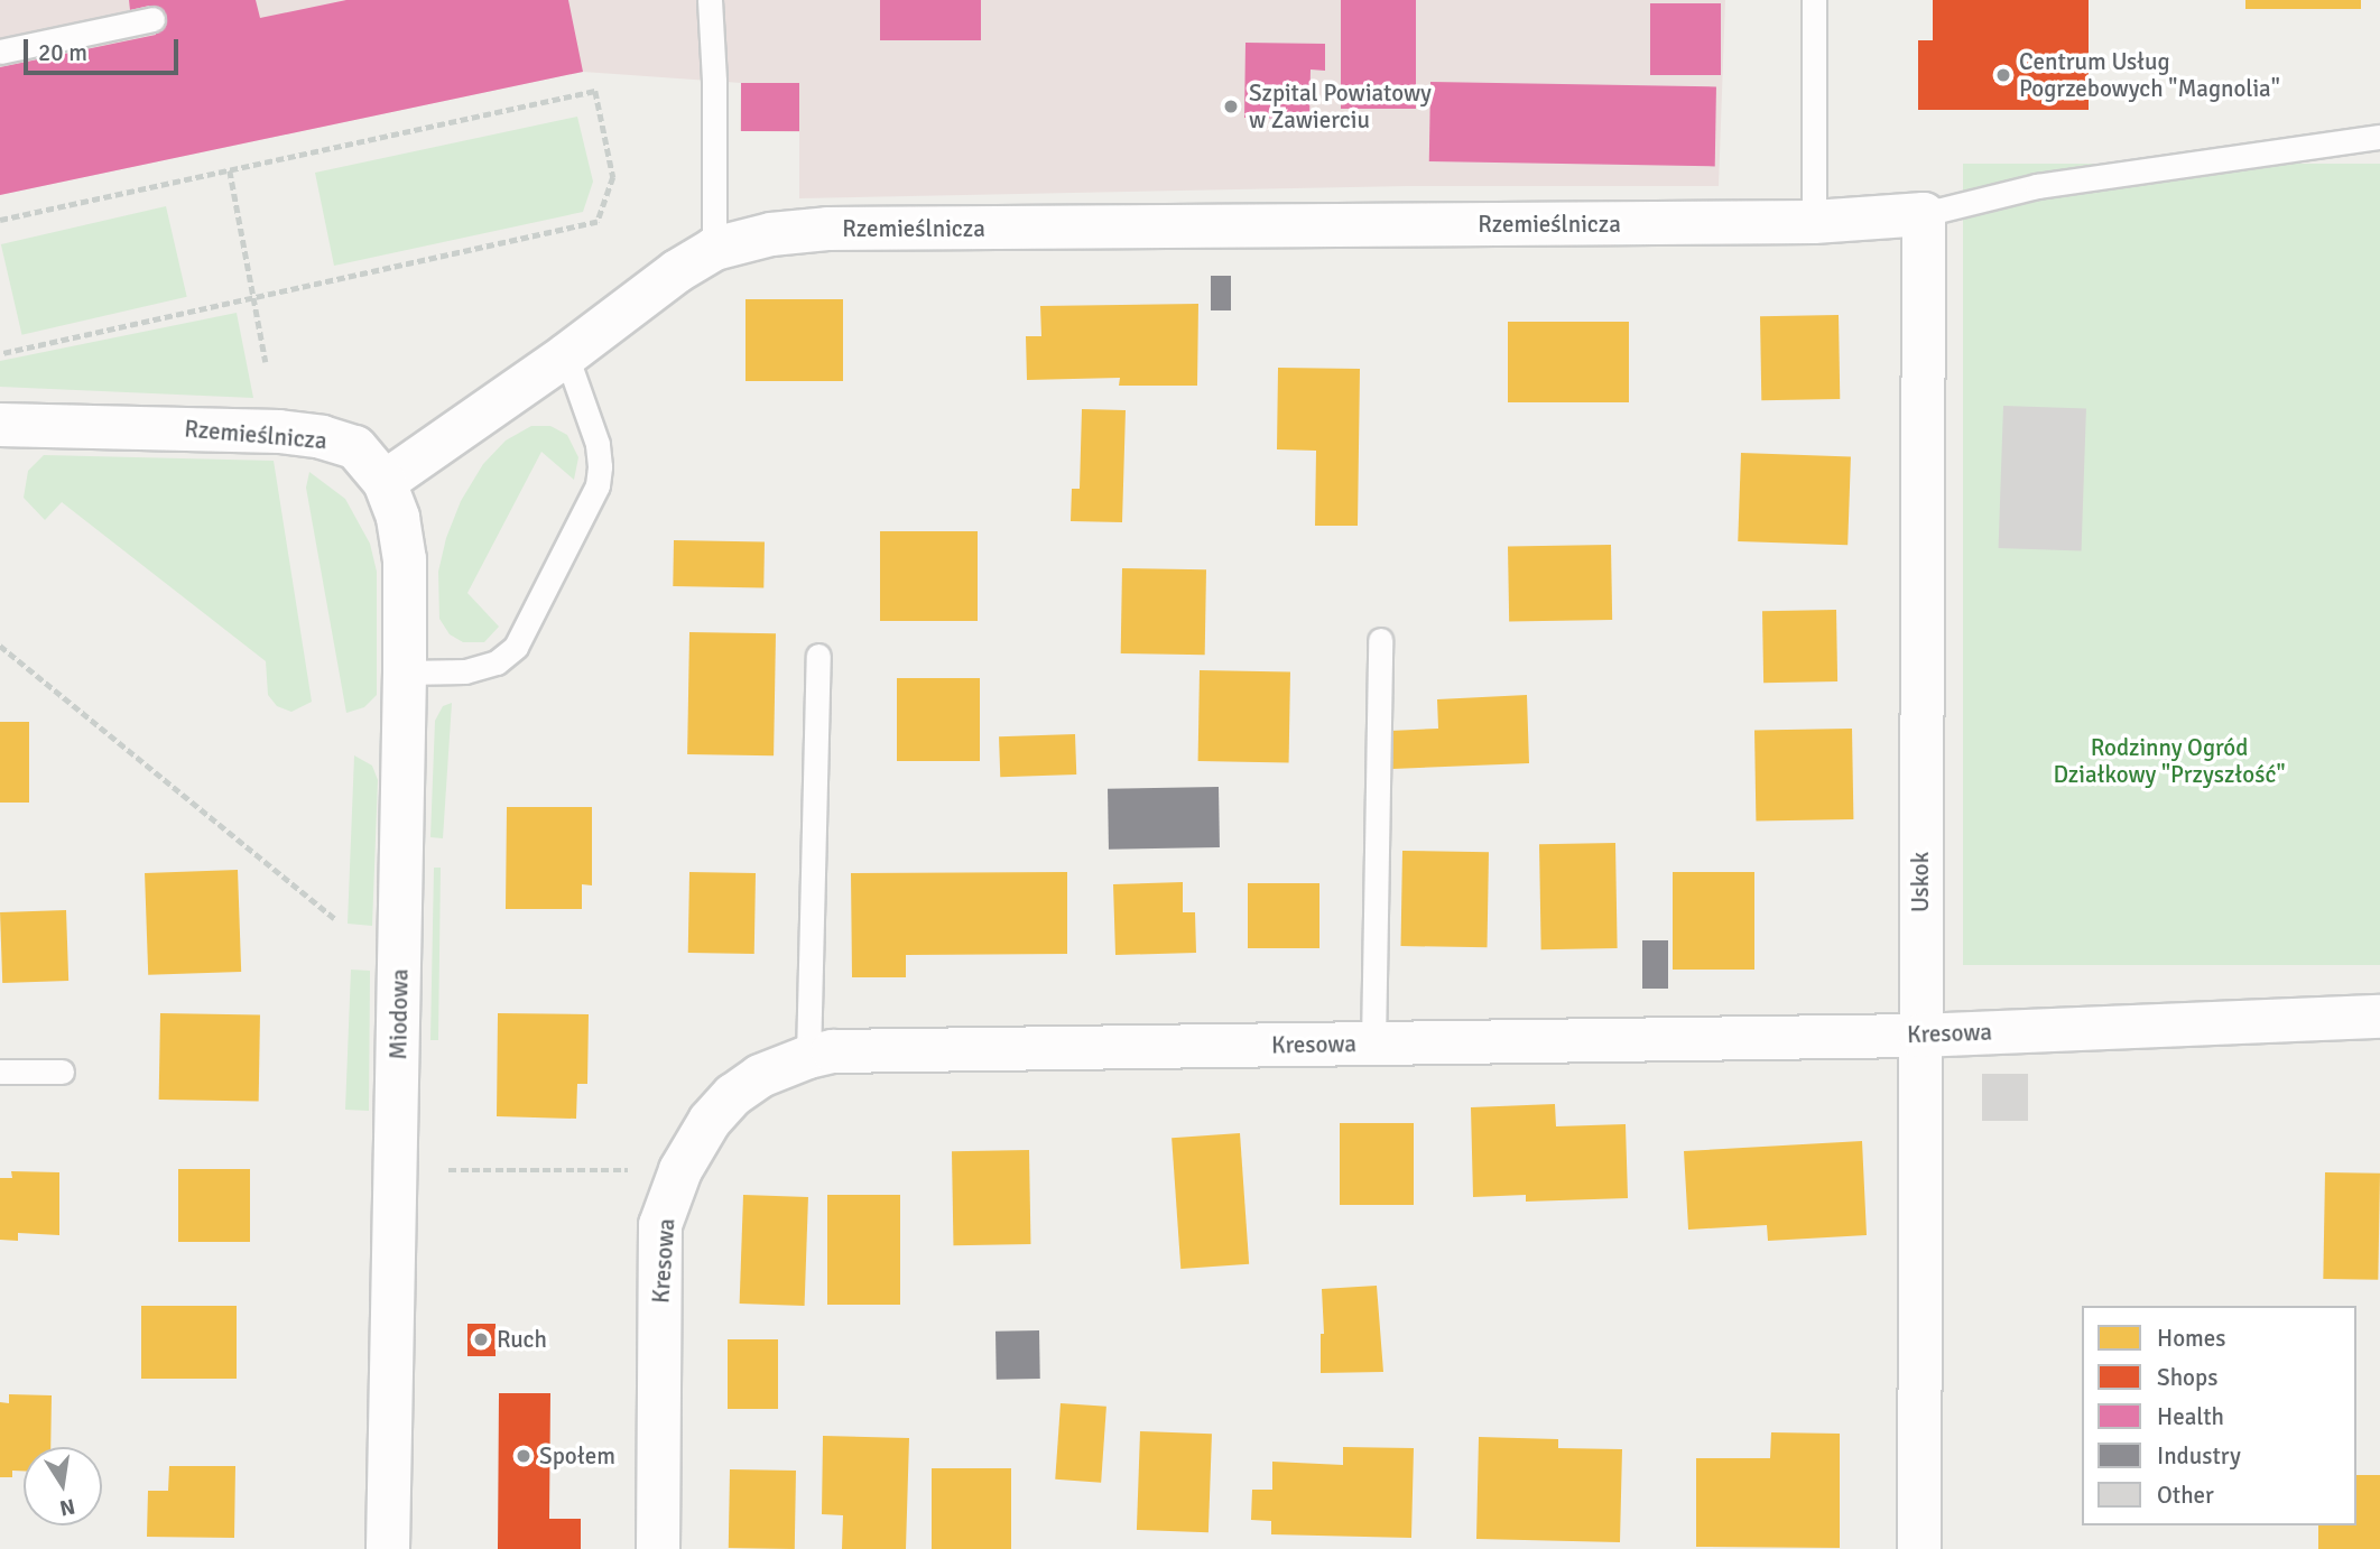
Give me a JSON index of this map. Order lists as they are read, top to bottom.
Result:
{
  "streets": {
    "street": [
      "Rzemieślnicza",
      "Uskok",
      "Miodowa",
      "Kresowa"
    ]
  },
  "crossings": [
    ["Rzemieślnicza", "Uskok"],
    ["Rzemieślnicza", "Miodowa"],
    ["Uskok", "Kresowa"]
  ],
  "parks": ["Rodzinny Ogród Działkowy \"Przyszłość\""],
  "places": [
    "Centrum Usług Pogrzebowych \"Magnolia\"",
    "Szpital Powiatowy w Zawierciu",
    "Ruch",
    "Społem"
  ],
  "legend": [
    "Homes",
    "Shops",
    "Health",
    "Industry",
    "Other"
  ],
  "scale_bar": "20 m",
  "north": "bottom"
}
